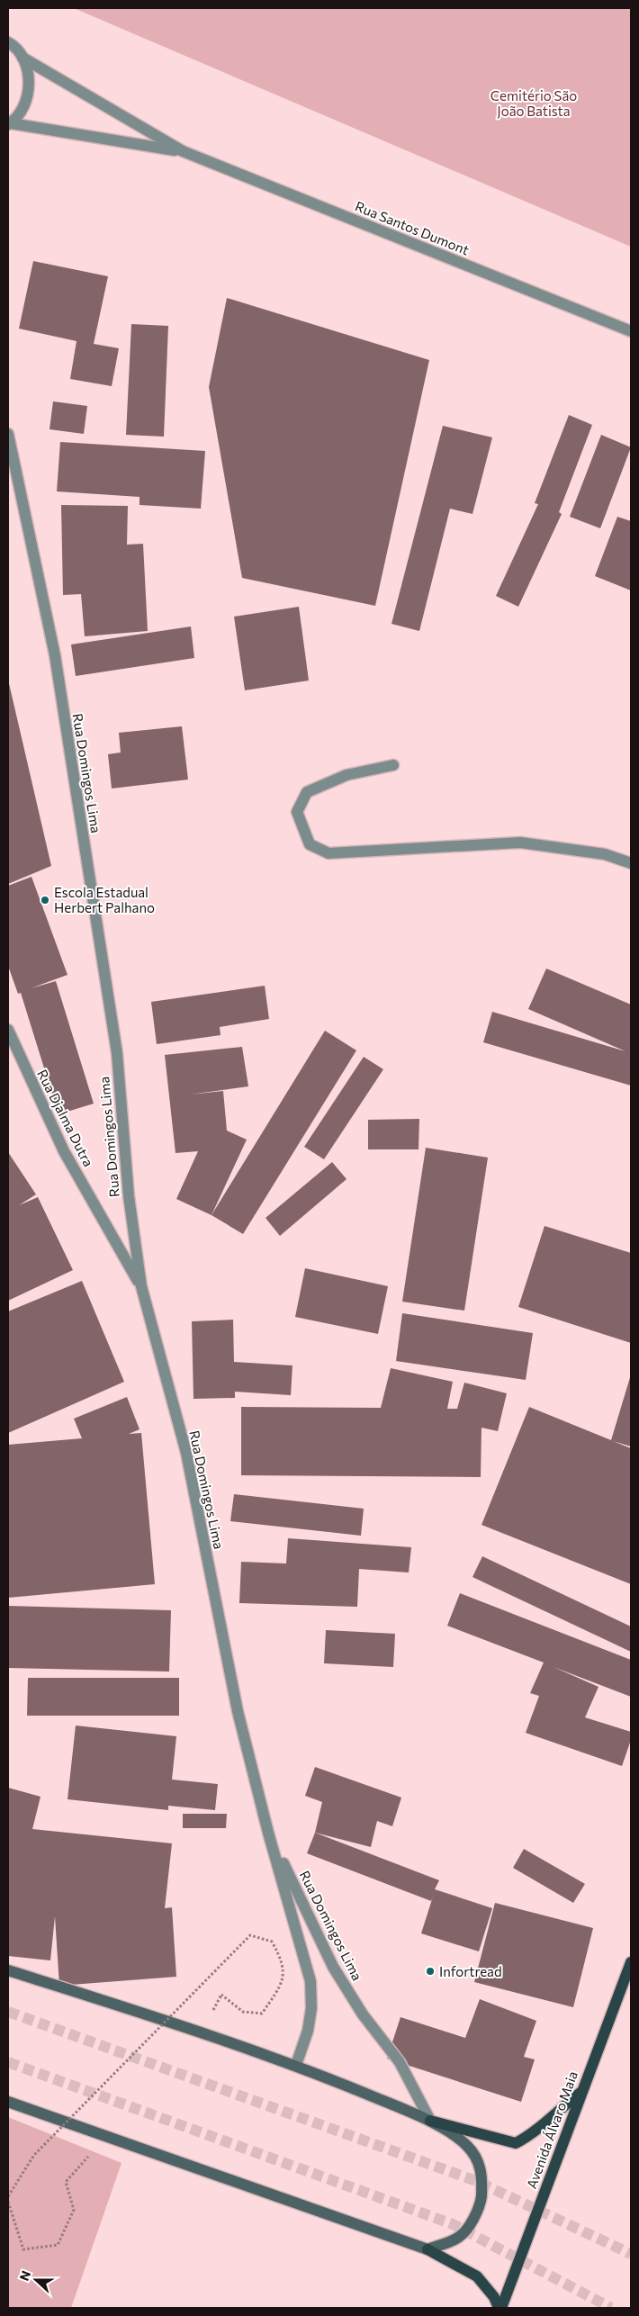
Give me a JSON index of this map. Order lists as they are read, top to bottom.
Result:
{
  "streets": {
    "main road": ["Avenida Álvaro Maia"],
    "street": ["Rua Santos Dumont", "Rua Domingos Lima", "Rua Djalma Dutra"]
  },
  "crossings": [
    ["Rua Domingos Lima", "Rua Djalma Dutra"]
  ],
  "parks": ["Cemitério São João Batista"],
  "places": ["Escola Estadual Herbert Palhano", "Infortread"],
  "north": "left"
}
